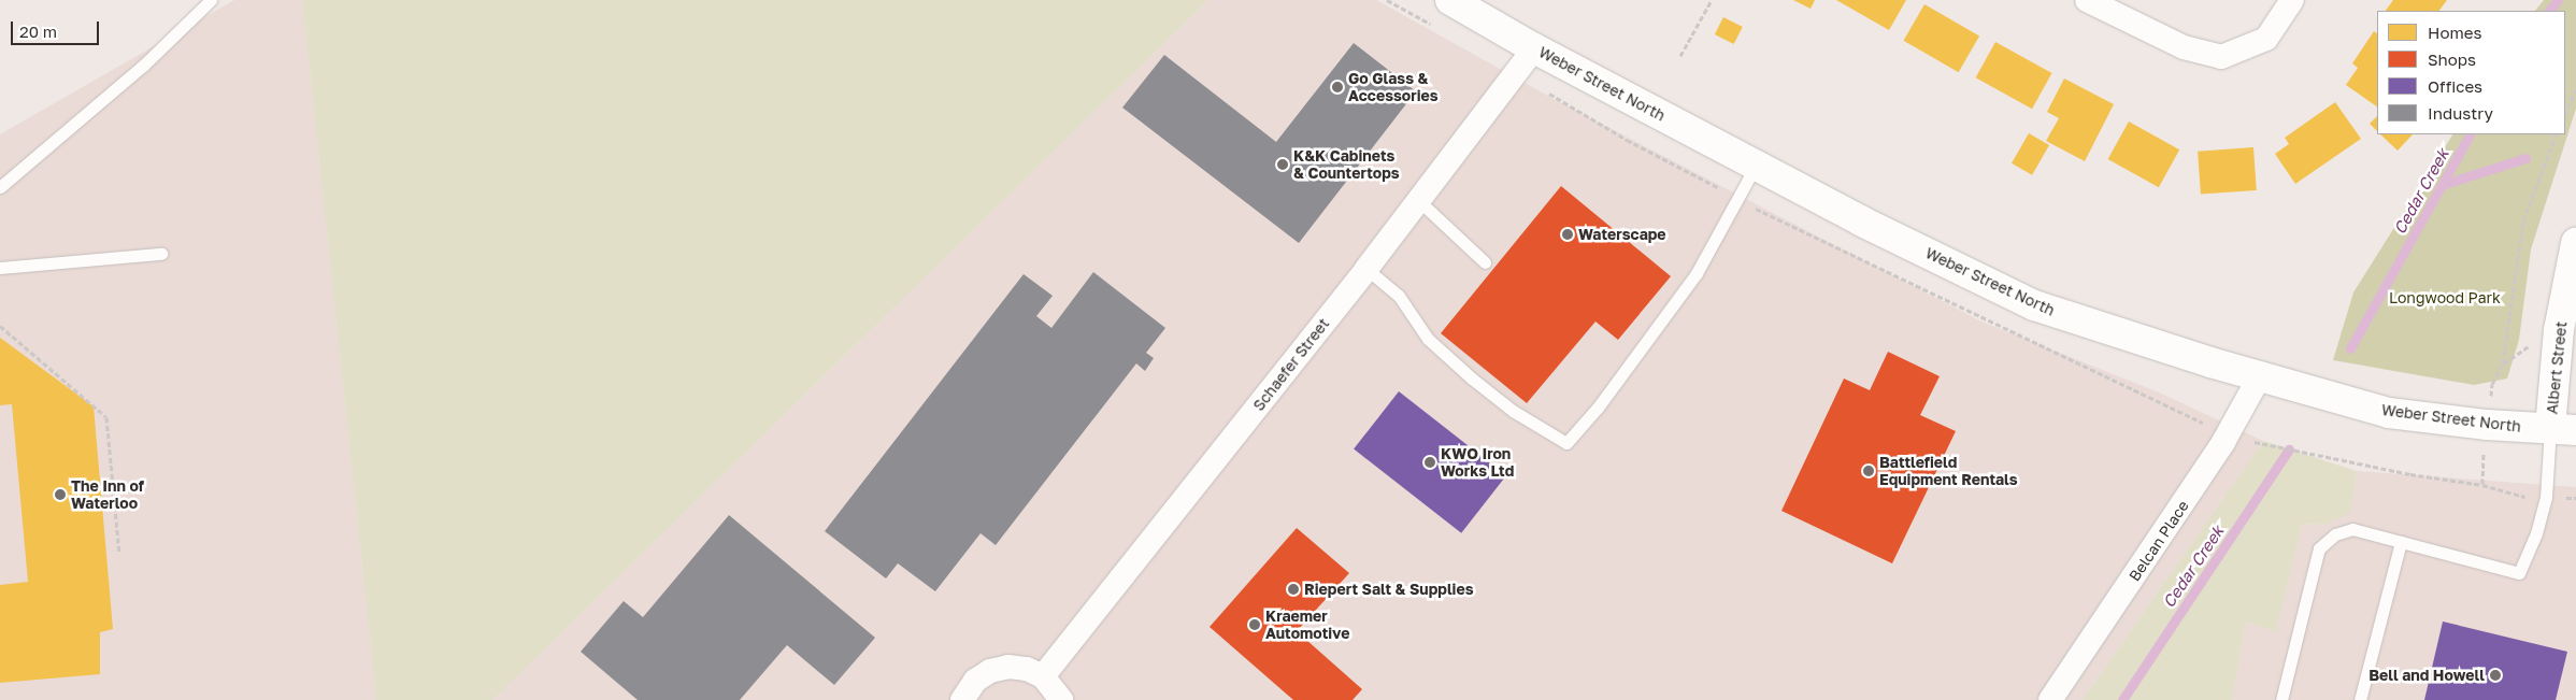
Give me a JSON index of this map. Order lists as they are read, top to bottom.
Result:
{
  "streets": {
    "main road": ["Weber Street North", "Albert Street"],
    "street": ["Schaefer Street", "Belcan Place"]
  },
  "crossings": [
    ["Weber Street North", "Schaefer Street"],
    ["Weber Street North", "Albert Street"],
    ["Weber Street North", "Belcan Place"]
  ],
  "water": ["Cedar Creek"],
  "parks": ["Longwood Park"],
  "places": [
    "Go Glass & Accessories",
    "K&K Cabinets & Countertops",
    "Waterscape",
    "KWO Iron Works Ltd",
    "Battlefield Equipment Rentals",
    "The Inn of Waterloo",
    "Riepert Salt & Supplies",
    "Kraemer Automotive",
    "Bell and Howell"
  ],
  "legend": [
    "Homes",
    "Shops",
    "Offices",
    "Industry"
  ],
  "scale_bar": "20 m"
}
